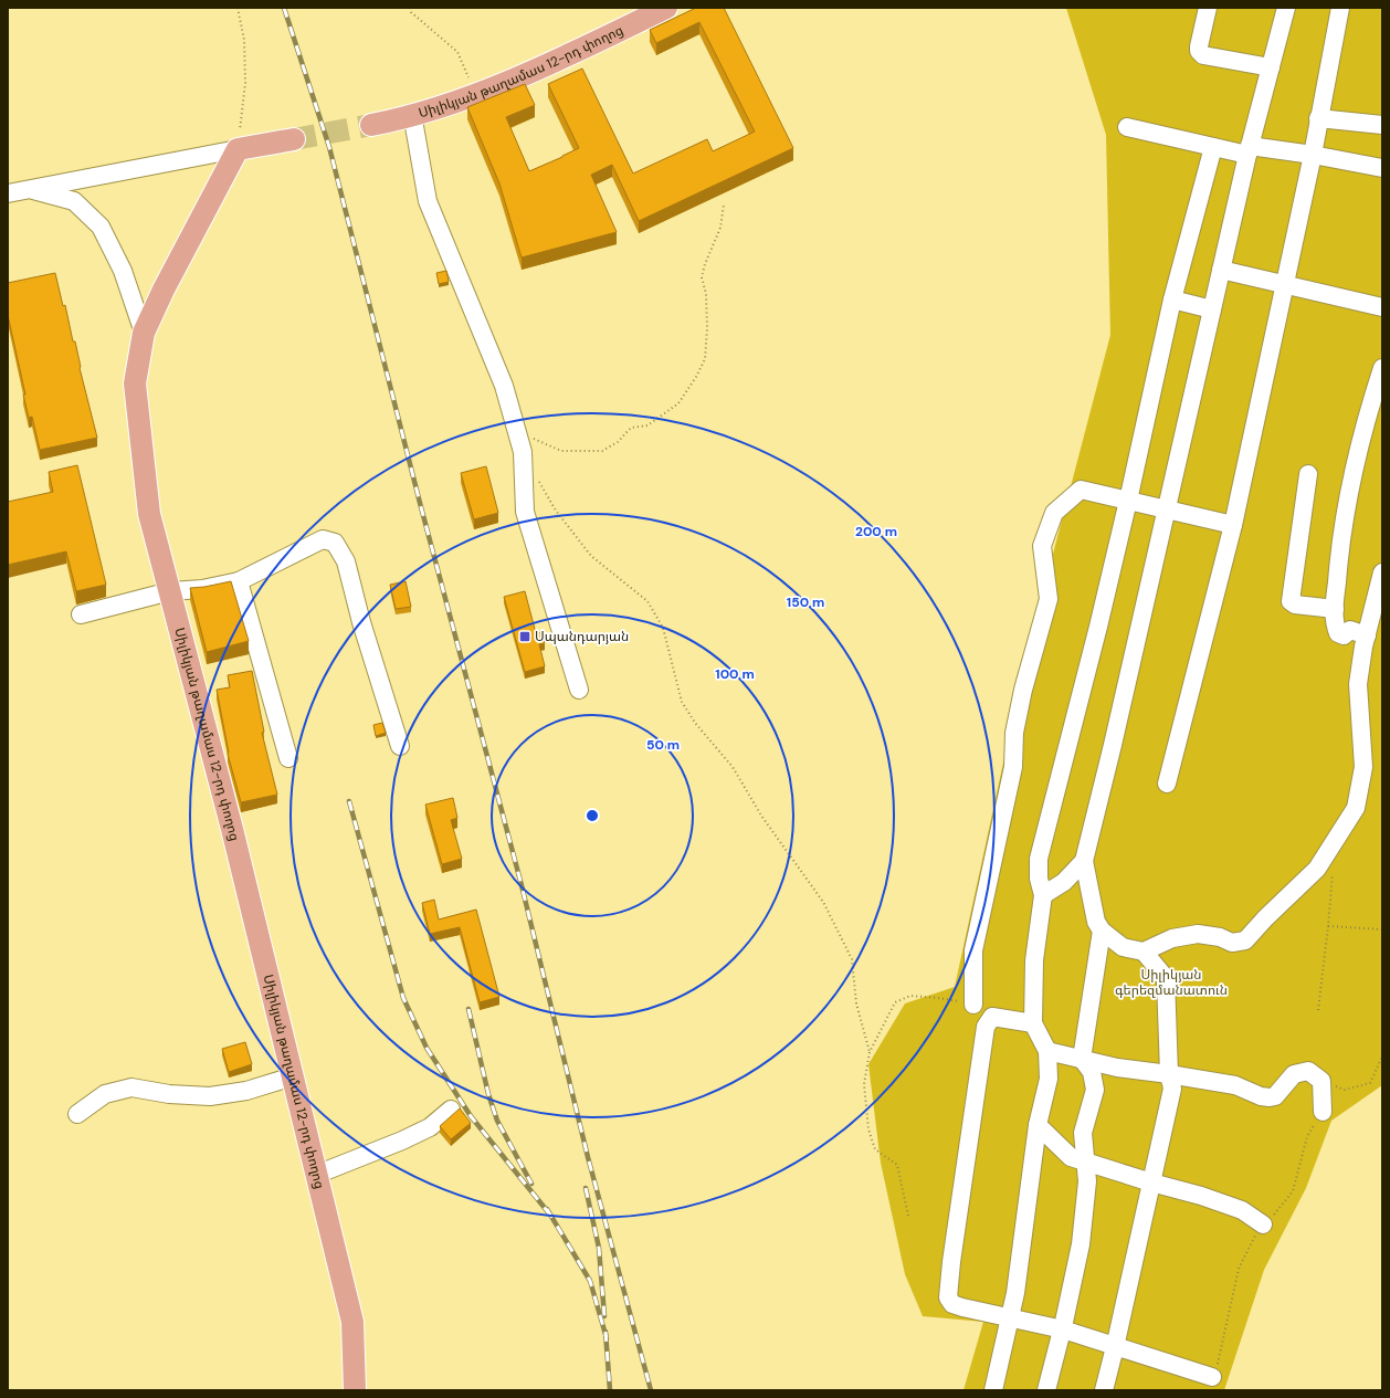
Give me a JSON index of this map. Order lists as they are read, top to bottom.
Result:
{
  "streets": {
    "main road": ["Սիլիկյան թաղամաս 12-րդ փողոց"]
  },
  "parks": ["Սիլիկյան գերեզմանատուն"],
  "places": {
    "transit": ["Սպանդարյան"]
  },
  "rings": [
    "200 m",
    "150 m",
    "100 m",
    "50 m"
  ]
}
